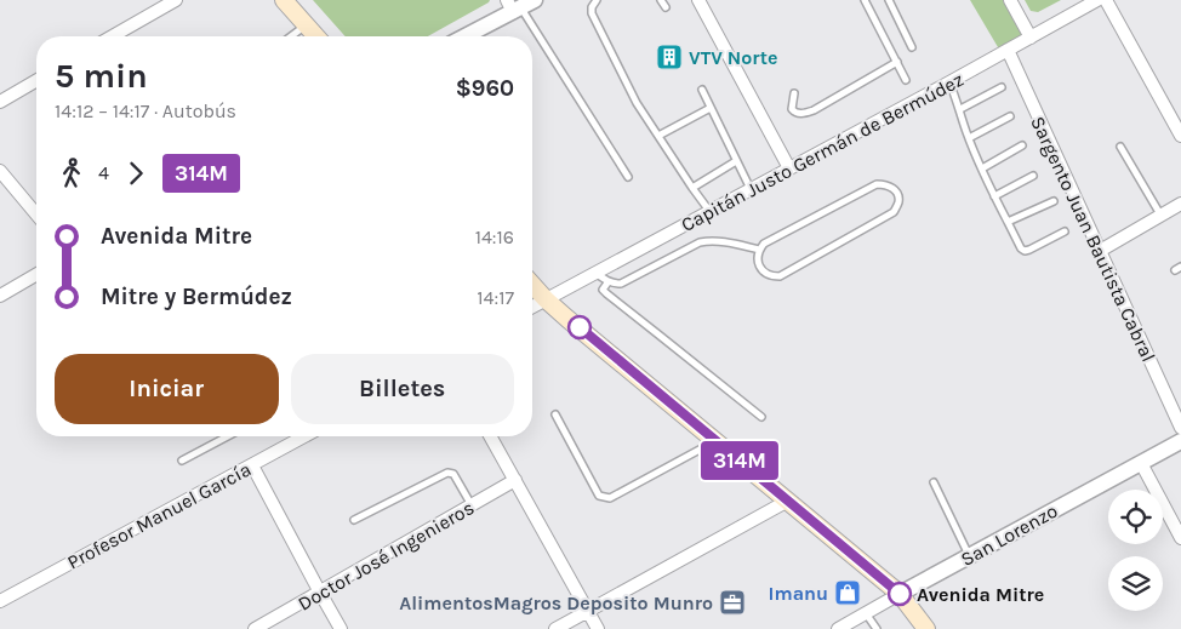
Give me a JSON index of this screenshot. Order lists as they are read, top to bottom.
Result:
{
  "streets": {
    "street": [
      "Capitán Justo Germán de Bermúdez",
      "Sargento Juan Bautista Cabral",
      "Profesor Manuel García",
      "San Lorenzo",
      "Doctor José Ingenieros"
    ]
  },
  "crossings": [
    ["Capitán Justo Germán de Bermúdez", "Sargento Juan Bautista Cabral"]
  ],
  "places": {
    "building": ["VTV Norte"],
    "shop": ["Imanu"],
    "other": ["Avenida Mitre"],
    "office": ["AlimentosMagros Deposito Munro"]
  },
  "lines": ["bus line 314M"],
  "page": {
    "on_map": "314M",
    "heading": ["5 min", "14:12 – 14:17 · Autobús", "$960"],
    "legs": ["4", "314M"],
    "list": [
      {
        "name": "Avenida Mitre",
        "value": "14:16"
      },
      {
        "name": "Mitre y Bermúdez",
        "value": "14:17"
      }
    ],
    "buttons": ["Iniciar", "Billetes"]
  }
}
